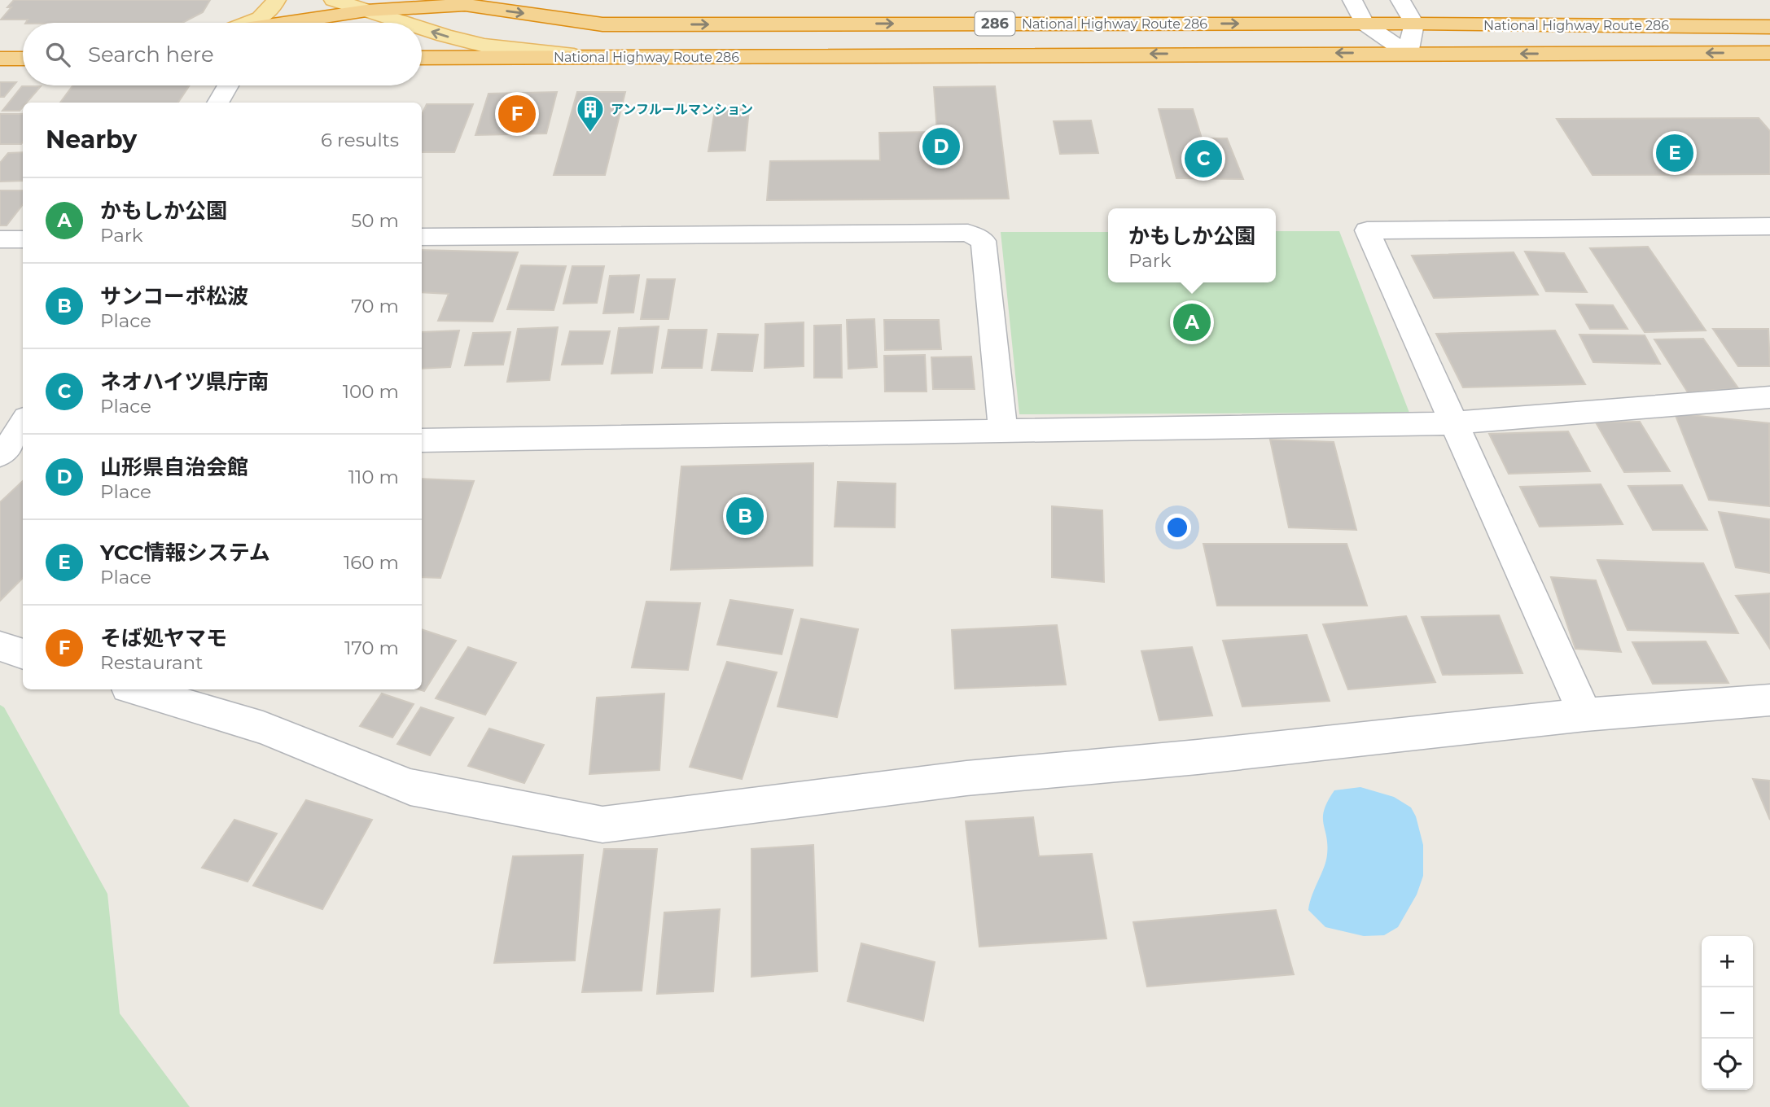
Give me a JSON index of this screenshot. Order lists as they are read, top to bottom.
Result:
{
  "streets": {
    "highway": ["286", "National Highway Route 286"]
  },
  "places": {
    "building": ["アンフルールマンション"]
  },
  "page": {
    "search": "Search here",
    "pins": [
      "F",
      "D",
      "E",
      "C",
      "A",
      "B"
    ],
    "heading": ["Nearby", "6 results"],
    "list": [
      {
        "mark": "A",
        "name": "かもしか公園",
        "note": "Park",
        "value": "50 m"
      },
      {
        "mark": "B",
        "name": "サンコーポ松波",
        "note": "Place",
        "value": "70 m"
      },
      {
        "mark": "C",
        "name": "ネオハイツ県庁南",
        "note": "Place",
        "value": "100 m"
      },
      {
        "mark": "D",
        "name": "山形県自治会館",
        "note": "Place",
        "value": "110 m"
      },
      {
        "mark": "E",
        "name": "YCC情報システム",
        "note": "Place",
        "value": "160 m"
      },
      {
        "mark": "F",
        "name": "そば処ヤマモ",
        "note": "Restaurant",
        "value": "170 m"
      }
    ],
    "popup": ["かもしか公園", "Park"],
    "map_buttons": ["+", "−"]
  }
}
